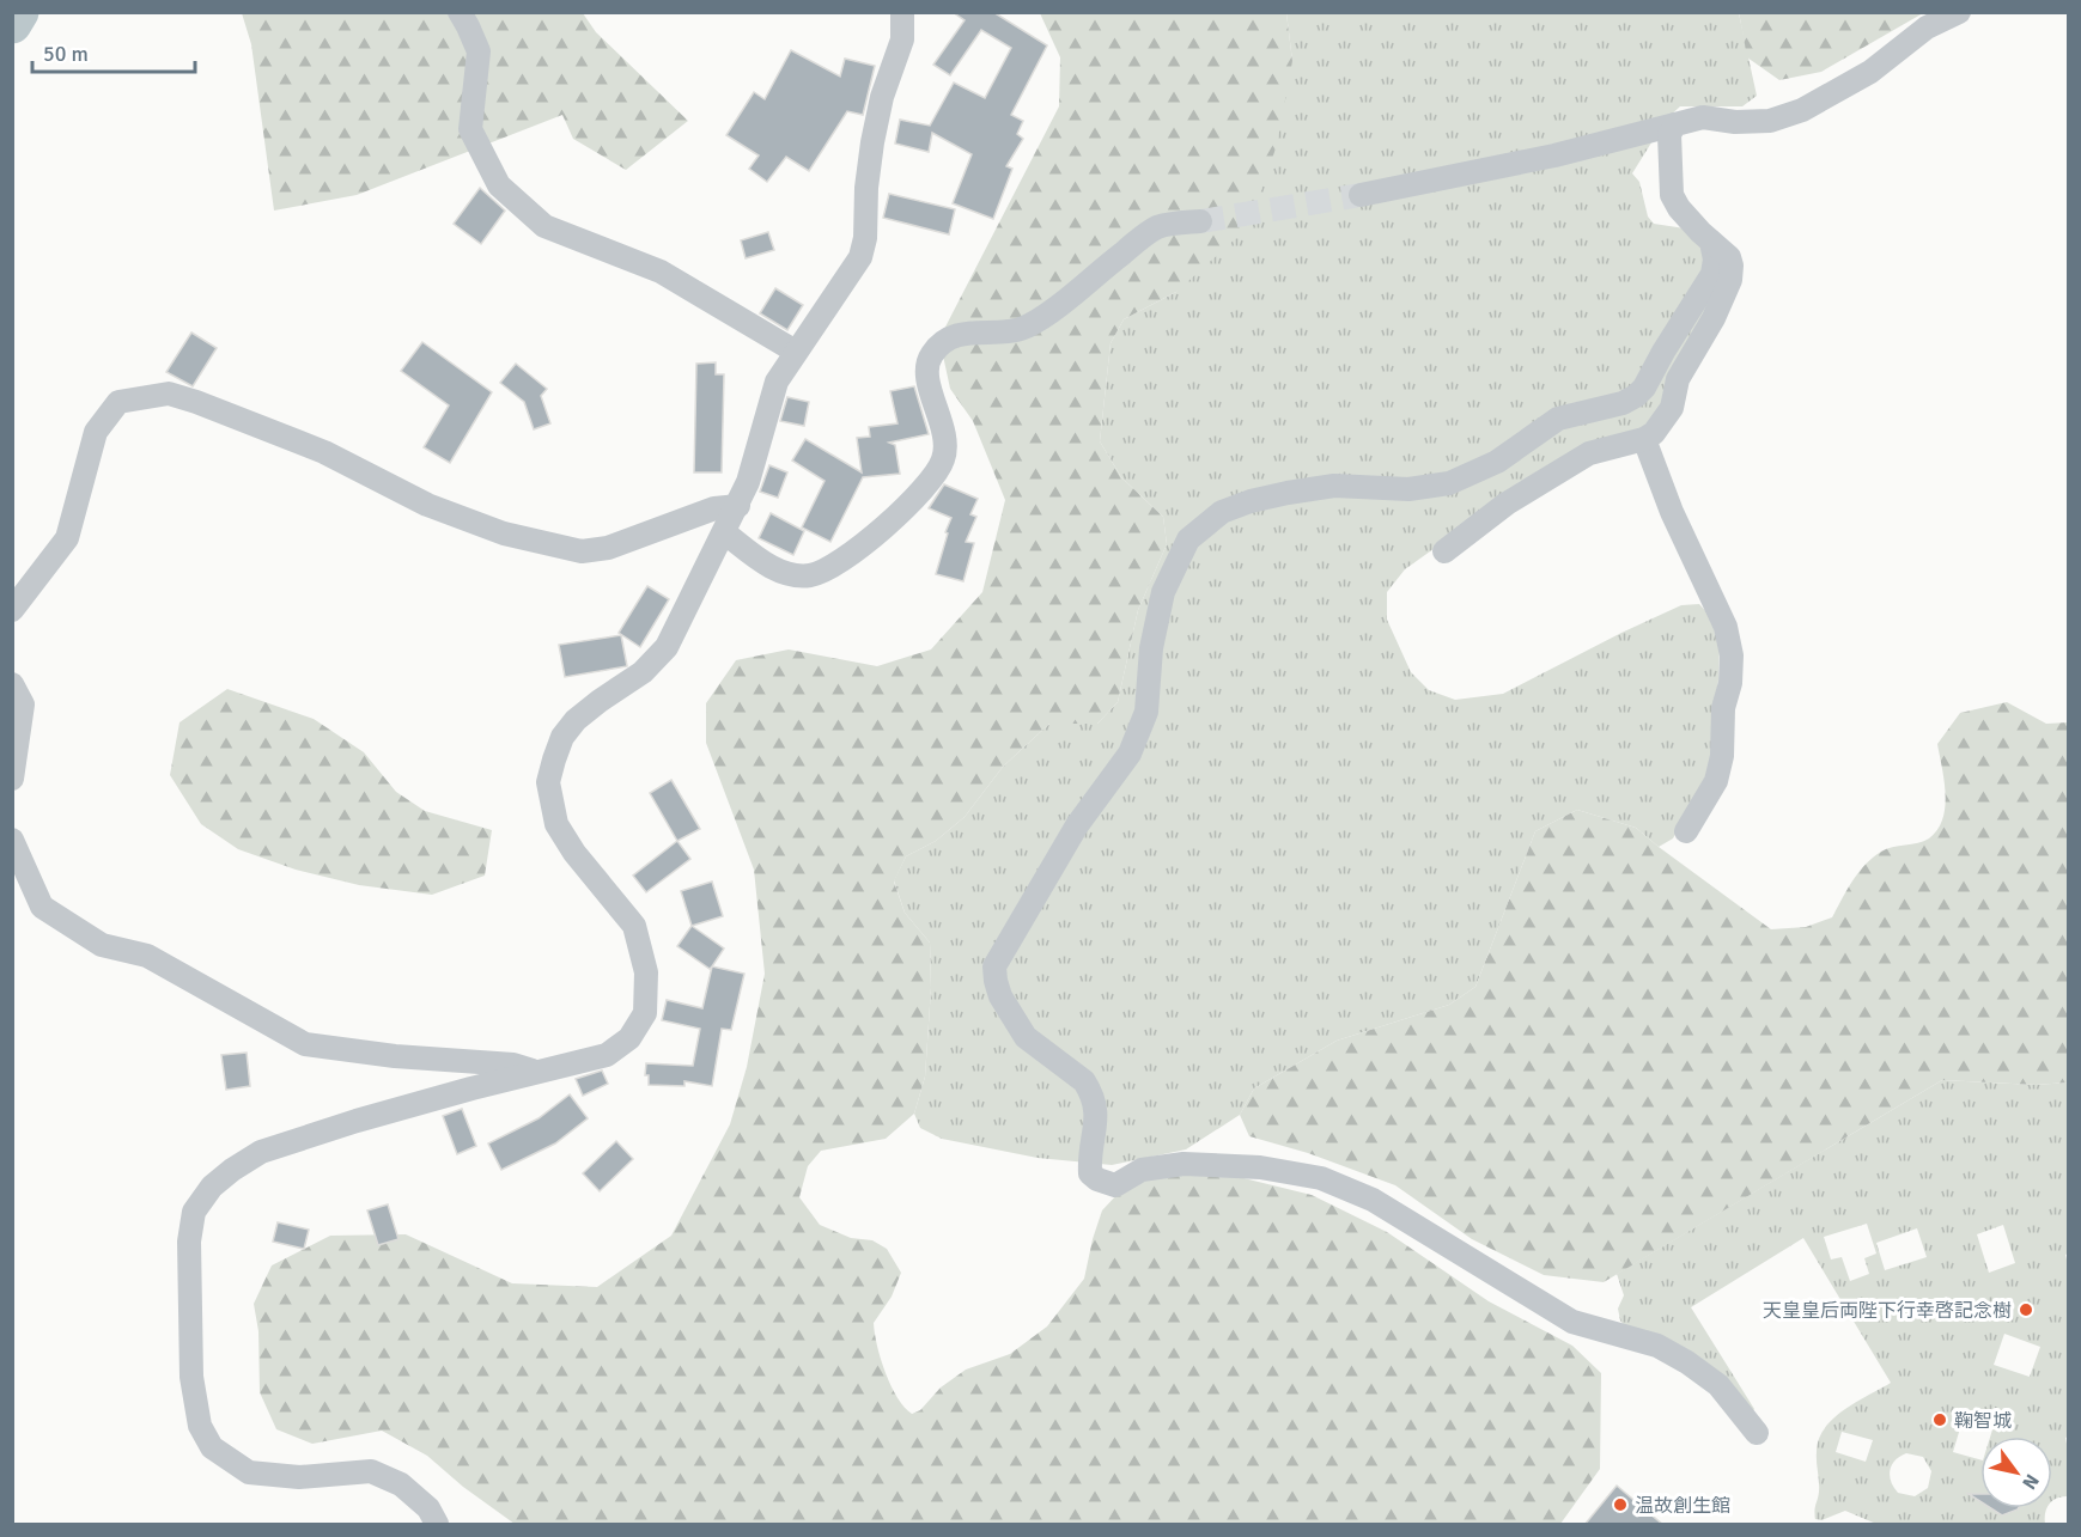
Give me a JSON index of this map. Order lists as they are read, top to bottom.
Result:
{
  "places": ["天皇皇后両陛下行幸啓記念樹", "鞠智城", "温故創生館"],
  "scale_bar": "50 m",
  "north": "bottom right"
}
